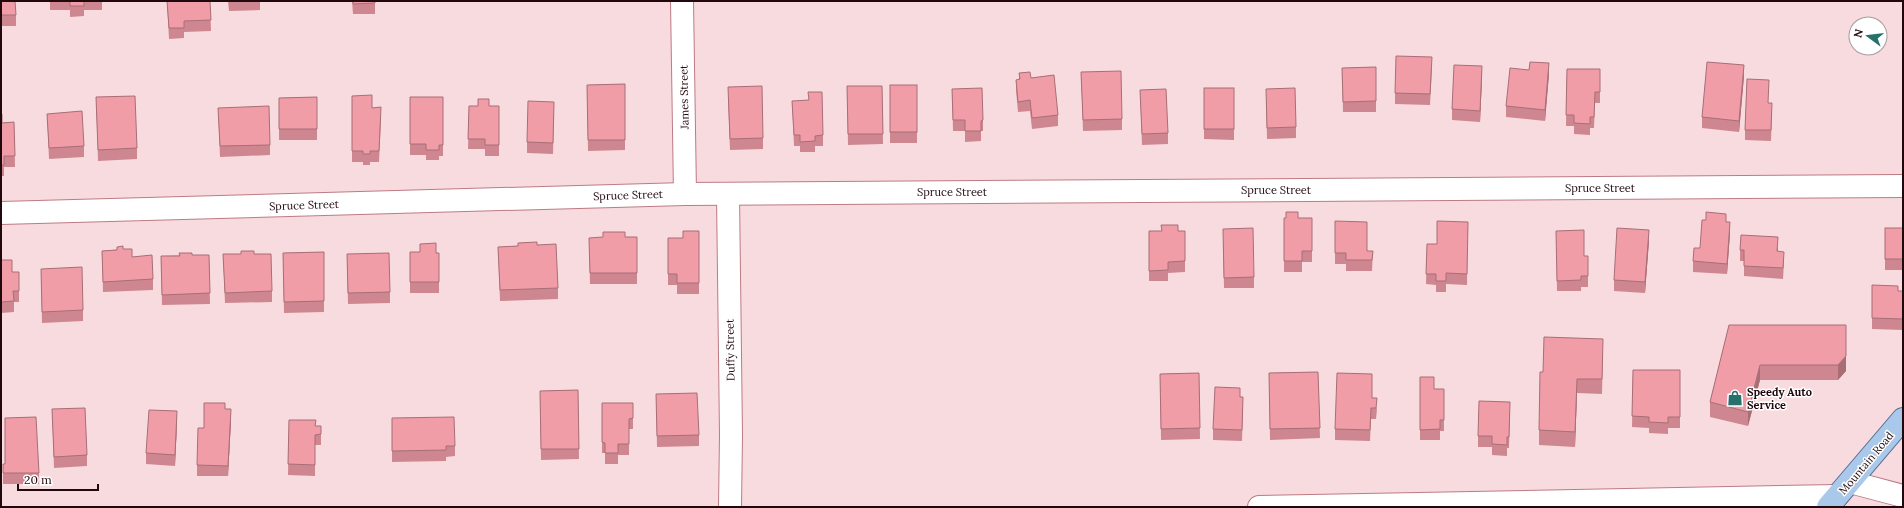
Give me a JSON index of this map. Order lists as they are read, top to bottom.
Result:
{
  "streets": {
    "main road": ["Mountain Road"],
    "street": ["James Street", "Spruce Street", "Duffy Street"]
  },
  "crossings": [
    ["James Street", "Spruce Street"],
    ["Spruce Street", "Duffy Street"]
  ],
  "places": {
    "shop": ["Speedy Auto Service"]
  },
  "scale_bar": "20 m",
  "north": "left"
}
